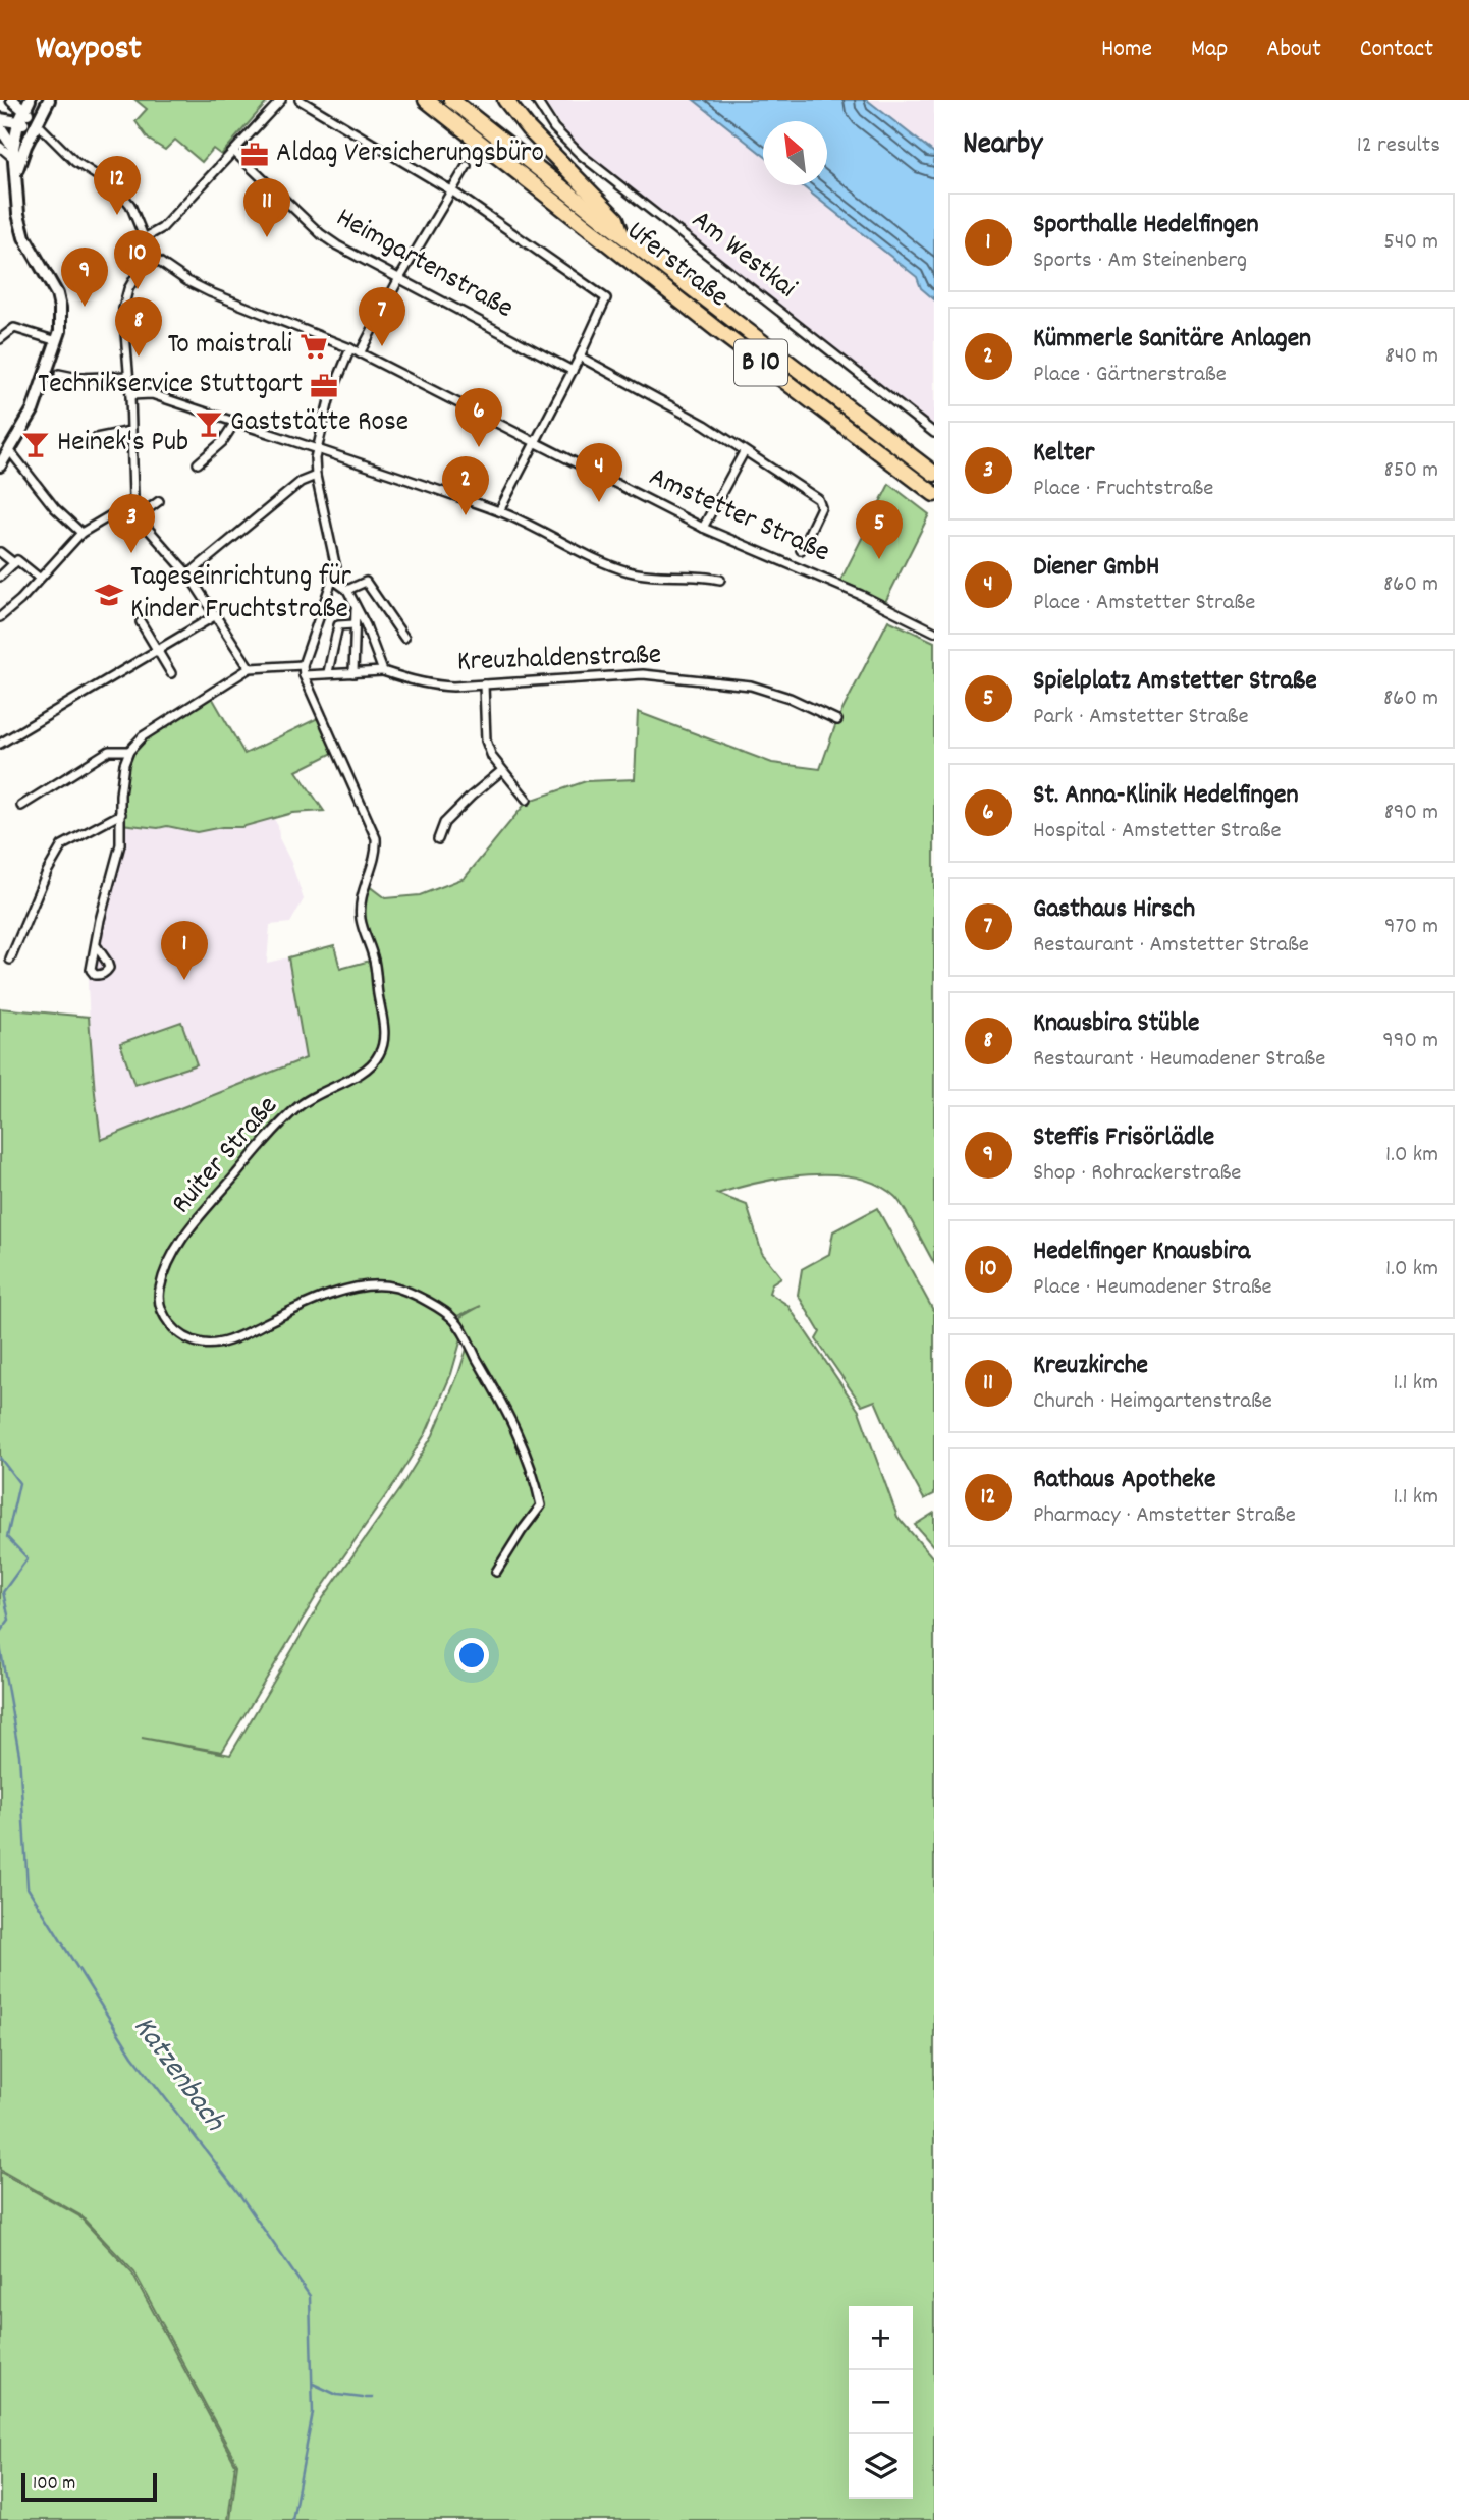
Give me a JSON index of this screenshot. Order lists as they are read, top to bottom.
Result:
{
  "streets": {
    "highway": ["Uferstraße", "B 10"],
    "street": [
      "Am Westkai",
      "Heimgartenstraße",
      "Amstetter Straße",
      "Kreuzhaldenstraße",
      "Ruiter Straße"
    ]
  },
  "crossings": [
    ["Uferstraße", "B 10"],
    ["Amstetter Straße", "Ruiter Straße"],
    ["Kreuzhaldenstraße", "Ruiter Straße"]
  ],
  "water": ["Katzenbach"],
  "places": {
    "office": ["Aldag Versicherungsbüro", "Technikservice Stuttgart"],
    "supermarket": ["To maistrali"],
    "bar": ["Gaststätte Rose", "Heinek's Pub"],
    "school or university": ["Tageseinrichtung für Kinder Fruchtstraße"]
  },
  "scale_bar": "100 m",
  "north": "top left",
  "page": {
    "header": "Waypost",
    "nav": [
      "Home",
      "Map",
      "About",
      "Contact"
    ],
    "heading": ["Nearby", "12 results"],
    "pins": [
      "12",
      "11",
      "10",
      "9",
      "7",
      "8",
      "6",
      "4",
      "2",
      "3",
      "5",
      "1"
    ],
    "list": [
      {
        "mark": "1",
        "name": "Sporthalle Hedelfingen",
        "note": "Sports · Am Steinenberg",
        "value": "540 m"
      },
      {
        "mark": "2",
        "name": "Kümmerle Sanitäre Anlagen",
        "note": "Place · Gärtnerstraße",
        "value": "840 m"
      },
      {
        "mark": "3",
        "name": "Kelter",
        "note": "Place · Fruchtstraße",
        "value": "850 m"
      },
      {
        "mark": "4",
        "name": "Diener GmbH",
        "note": "Place · Amstetter Straße",
        "value": "860 m"
      },
      {
        "mark": "5",
        "name": "Spielplatz Amstetter Straße",
        "note": "Park · Amstetter Straße",
        "value": "860 m"
      },
      {
        "mark": "6",
        "name": "St. Anna-Klinik Hedelfingen",
        "note": "Hospital · Amstetter Straße",
        "value": "890 m"
      },
      {
        "mark": "7",
        "name": "Gasthaus Hirsch",
        "note": "Restaurant · Amstetter Straße",
        "value": "970 m"
      },
      {
        "mark": "8",
        "name": "Knausbira Stüble",
        "note": "Restaurant · Heumadener Straße",
        "value": "990 m"
      },
      {
        "mark": "9",
        "name": "Steffis Frisörlädle",
        "note": "Shop · Rohrackerstraße",
        "value": "1.0 km"
      },
      {
        "mark": "10",
        "name": "Hedelfinger Knausbira",
        "note": "Place · Heumadener Straße",
        "value": "1.0 km"
      },
      {
        "mark": "11",
        "name": "Kreuzkirche",
        "note": "Church · Heimgartenstraße",
        "value": "1.1 km"
      },
      {
        "mark": "12",
        "name": "Rathaus Apotheke",
        "note": "Pharmacy · Amstetter Straße",
        "value": "1.1 km"
      }
    ],
    "map_buttons": ["+", "−"],
    "scale": "100 m"
  }
}
